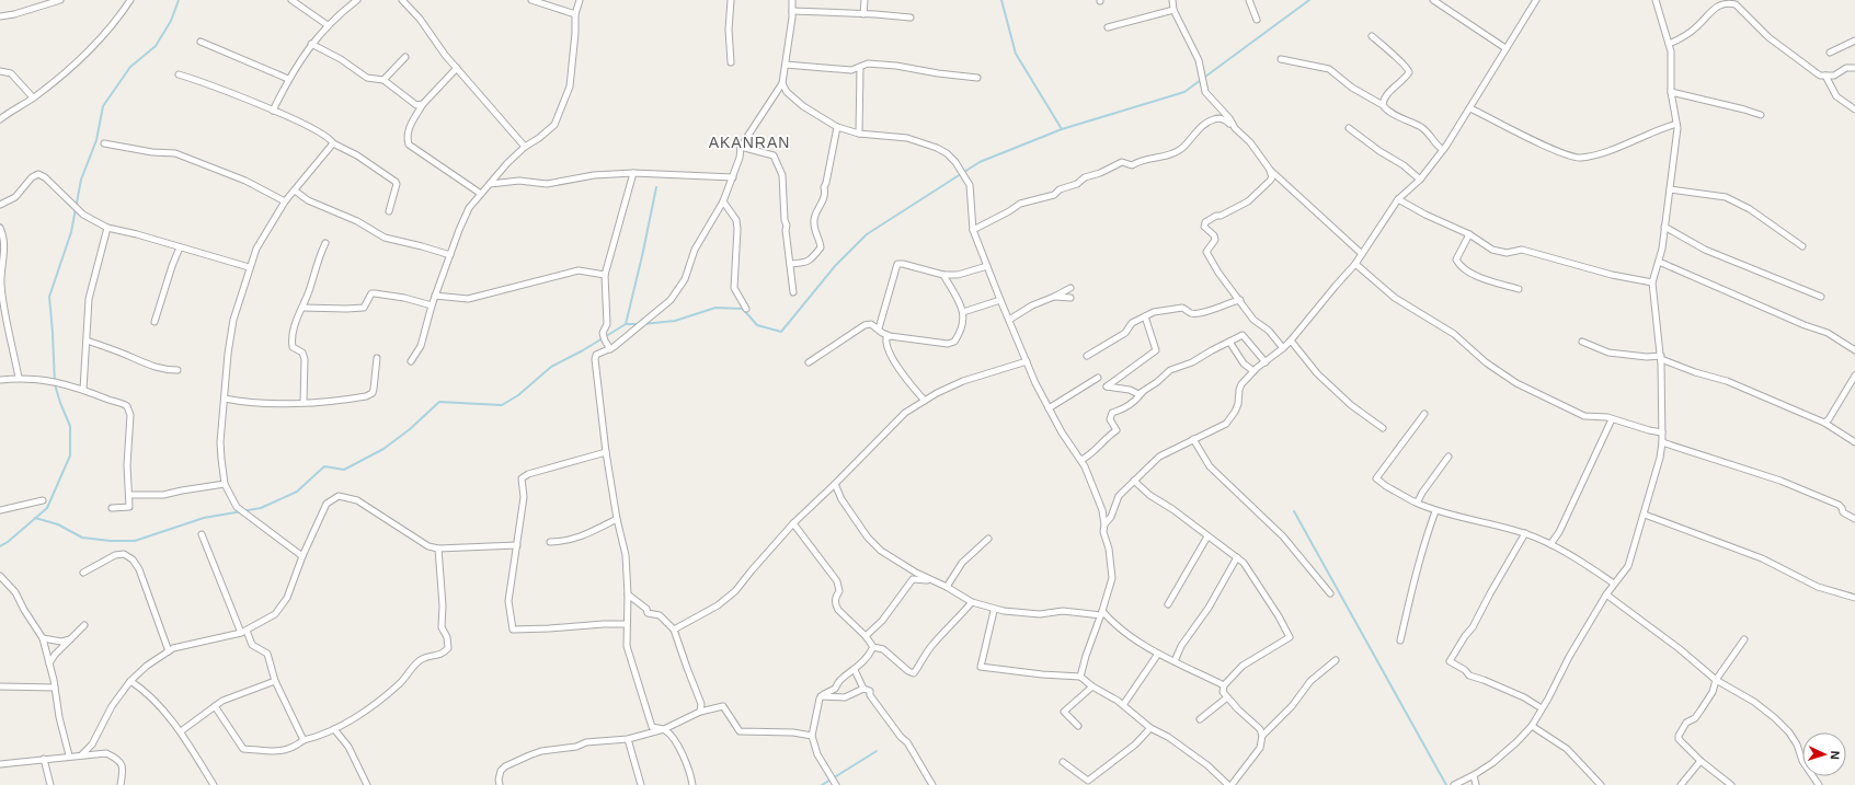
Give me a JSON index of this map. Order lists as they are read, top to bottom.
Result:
{
  "districts": ["AKANRAN"],
  "north": "right"
}
